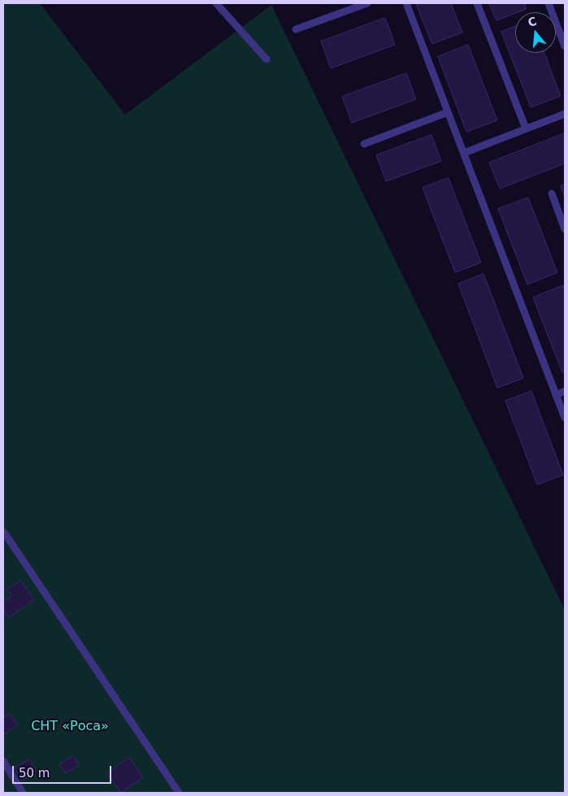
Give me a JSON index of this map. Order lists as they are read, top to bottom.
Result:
{
  "parks": ["СНТ «Роса»"],
  "scale_bar": "50 m",
  "north": "top"
}
